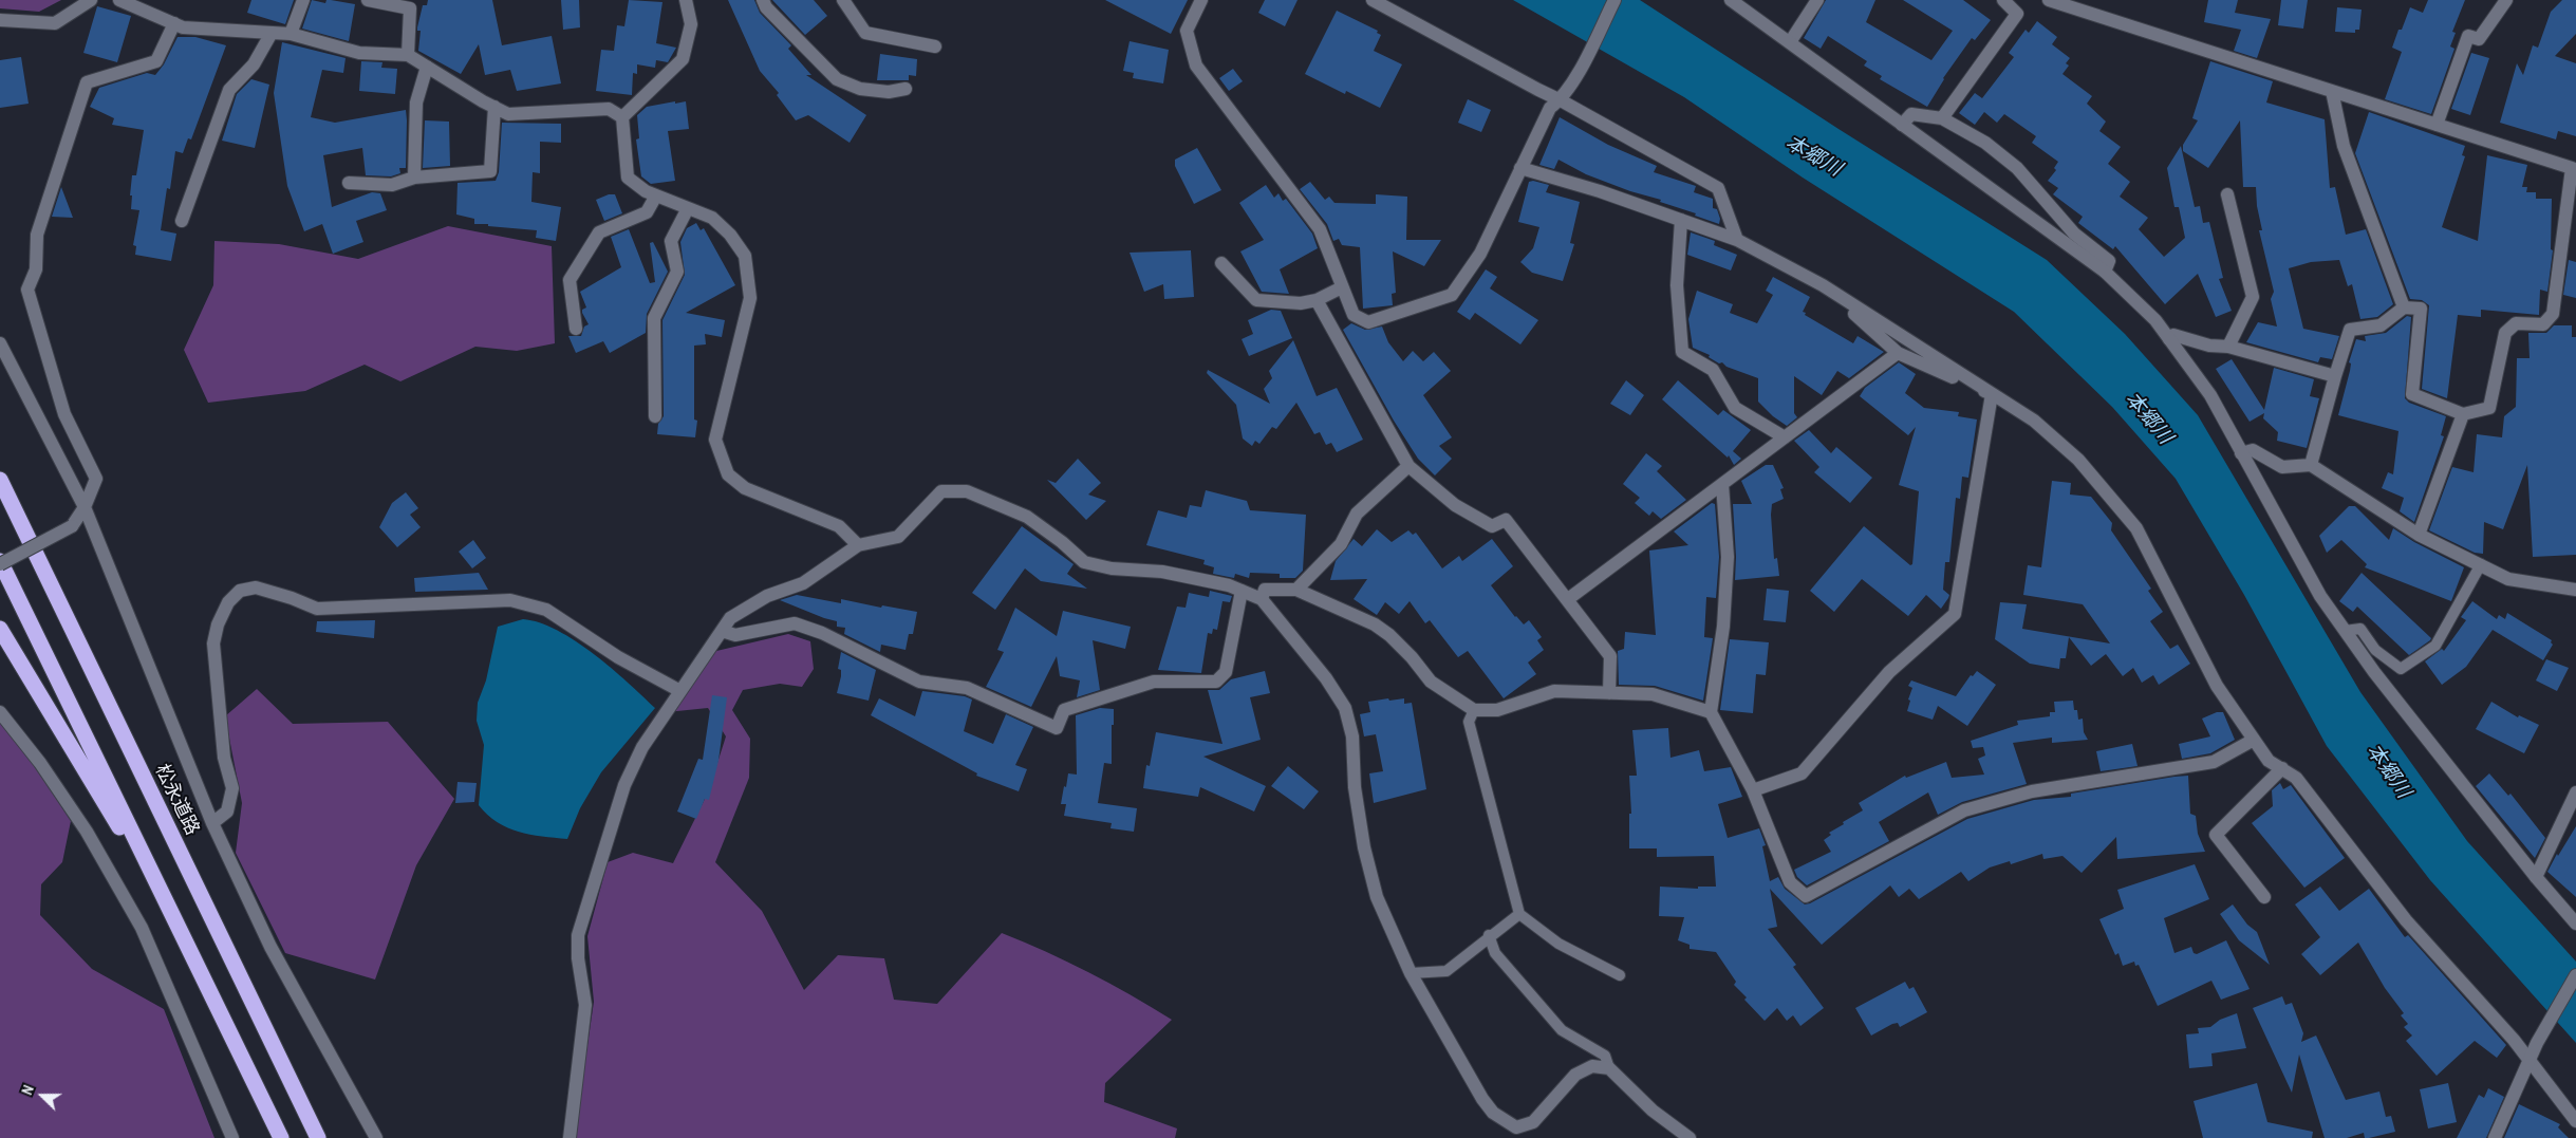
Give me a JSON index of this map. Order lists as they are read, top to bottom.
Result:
{
  "streets": {
    "highway": ["松永道路"]
  },
  "water": ["本郷川"],
  "north": "left"
}
